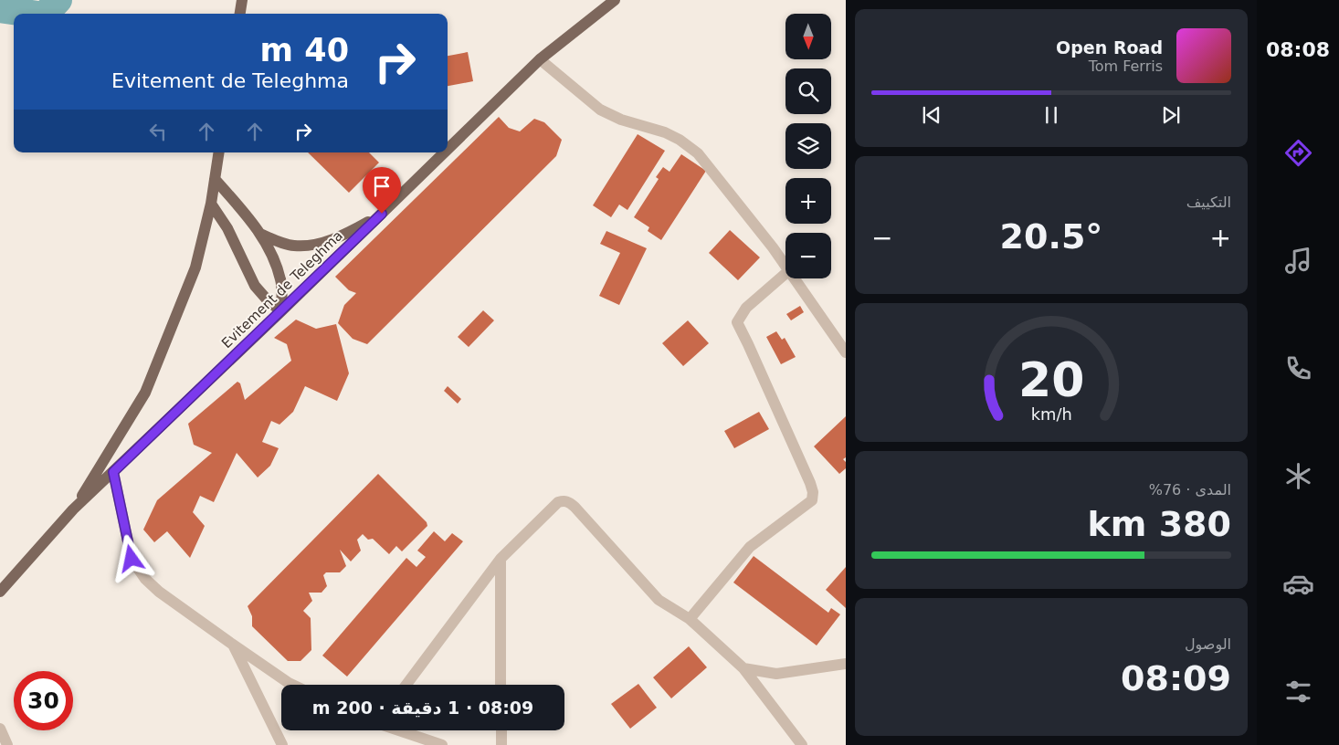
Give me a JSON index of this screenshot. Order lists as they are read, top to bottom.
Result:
{
  "streets": {
    "main road": ["Evitement de Teleghma"]
  },
  "north": "bottom",
  "page": {
    "tabs": "08:08",
    "map_buttons": ["+", "−"],
    "turn": ["40 m", "Evitement de Teleghma"],
    "song": ["Open Road", "Tom Ferris"],
    "tile": [
      "التكييف",
      ["المدى · 76%", "380 km"],
      ["الوصول", "08:09"]
    ],
    "heat": ["−", "20.5°", "+"],
    "limit": "30",
    "trip": "08:09 · 1 دقيقة · 200 m",
    "gauge": ["20", "km/h"]
  }
}
